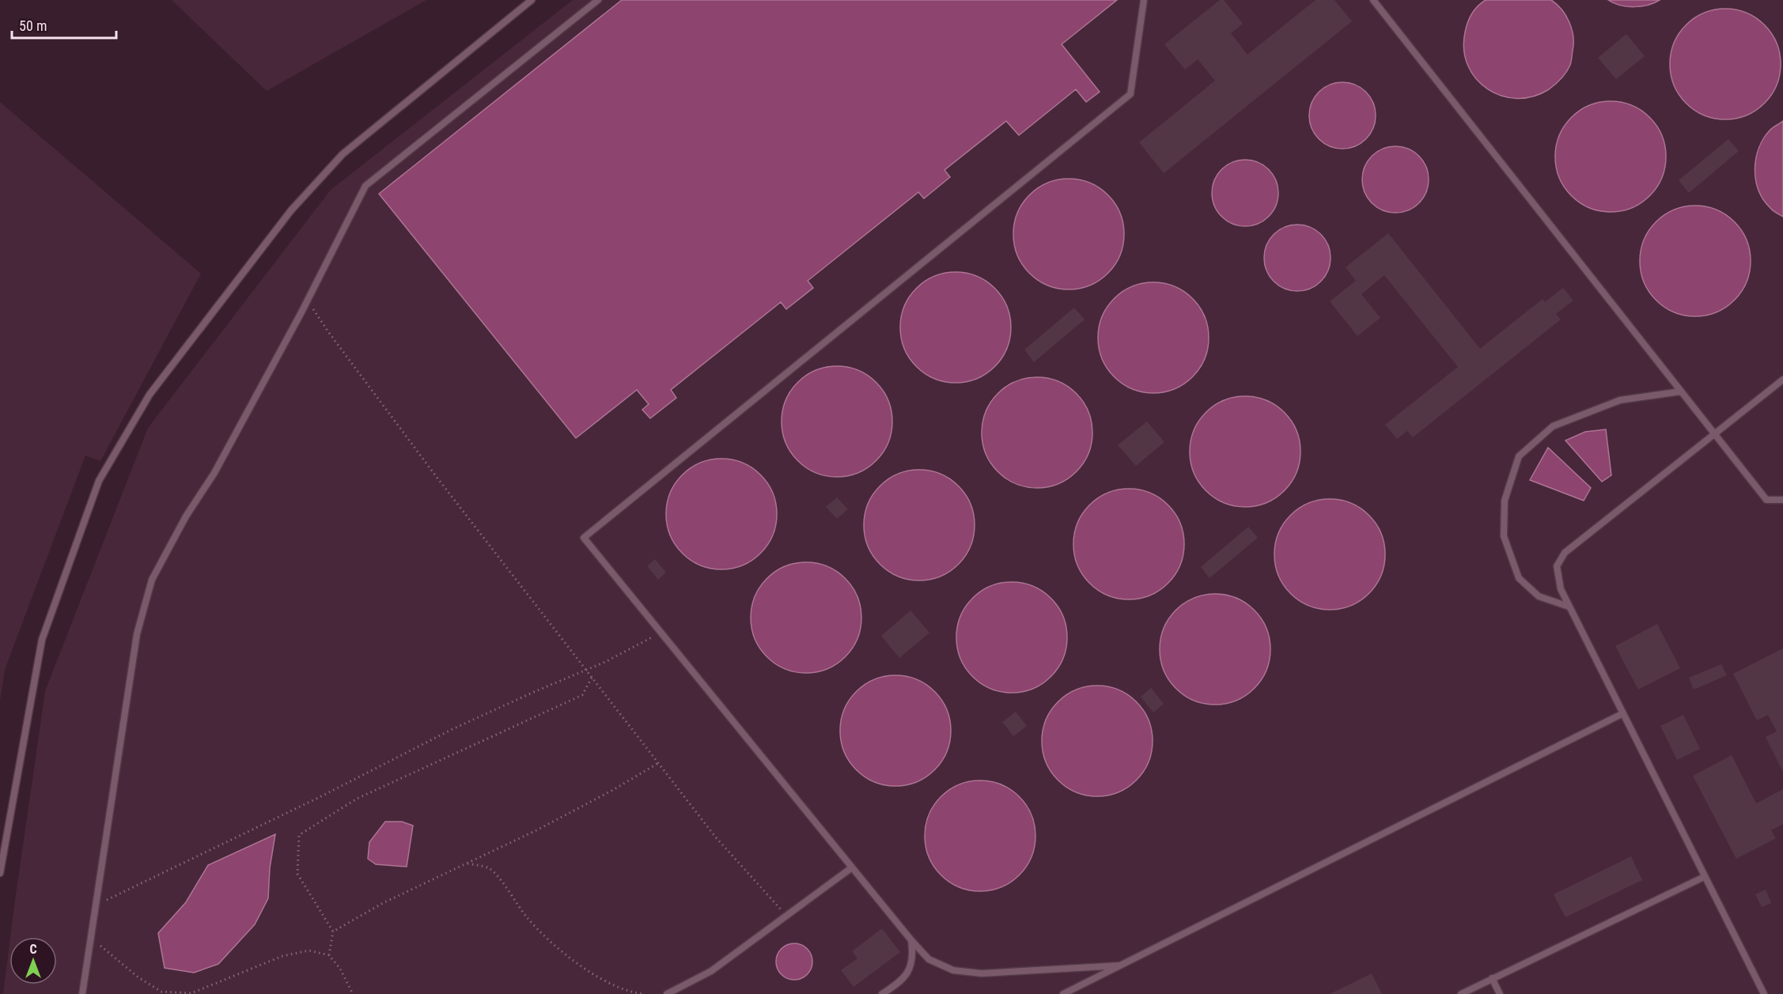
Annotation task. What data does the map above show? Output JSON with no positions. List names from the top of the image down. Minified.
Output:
{"scale_bar":"50 m","north":"top"}
